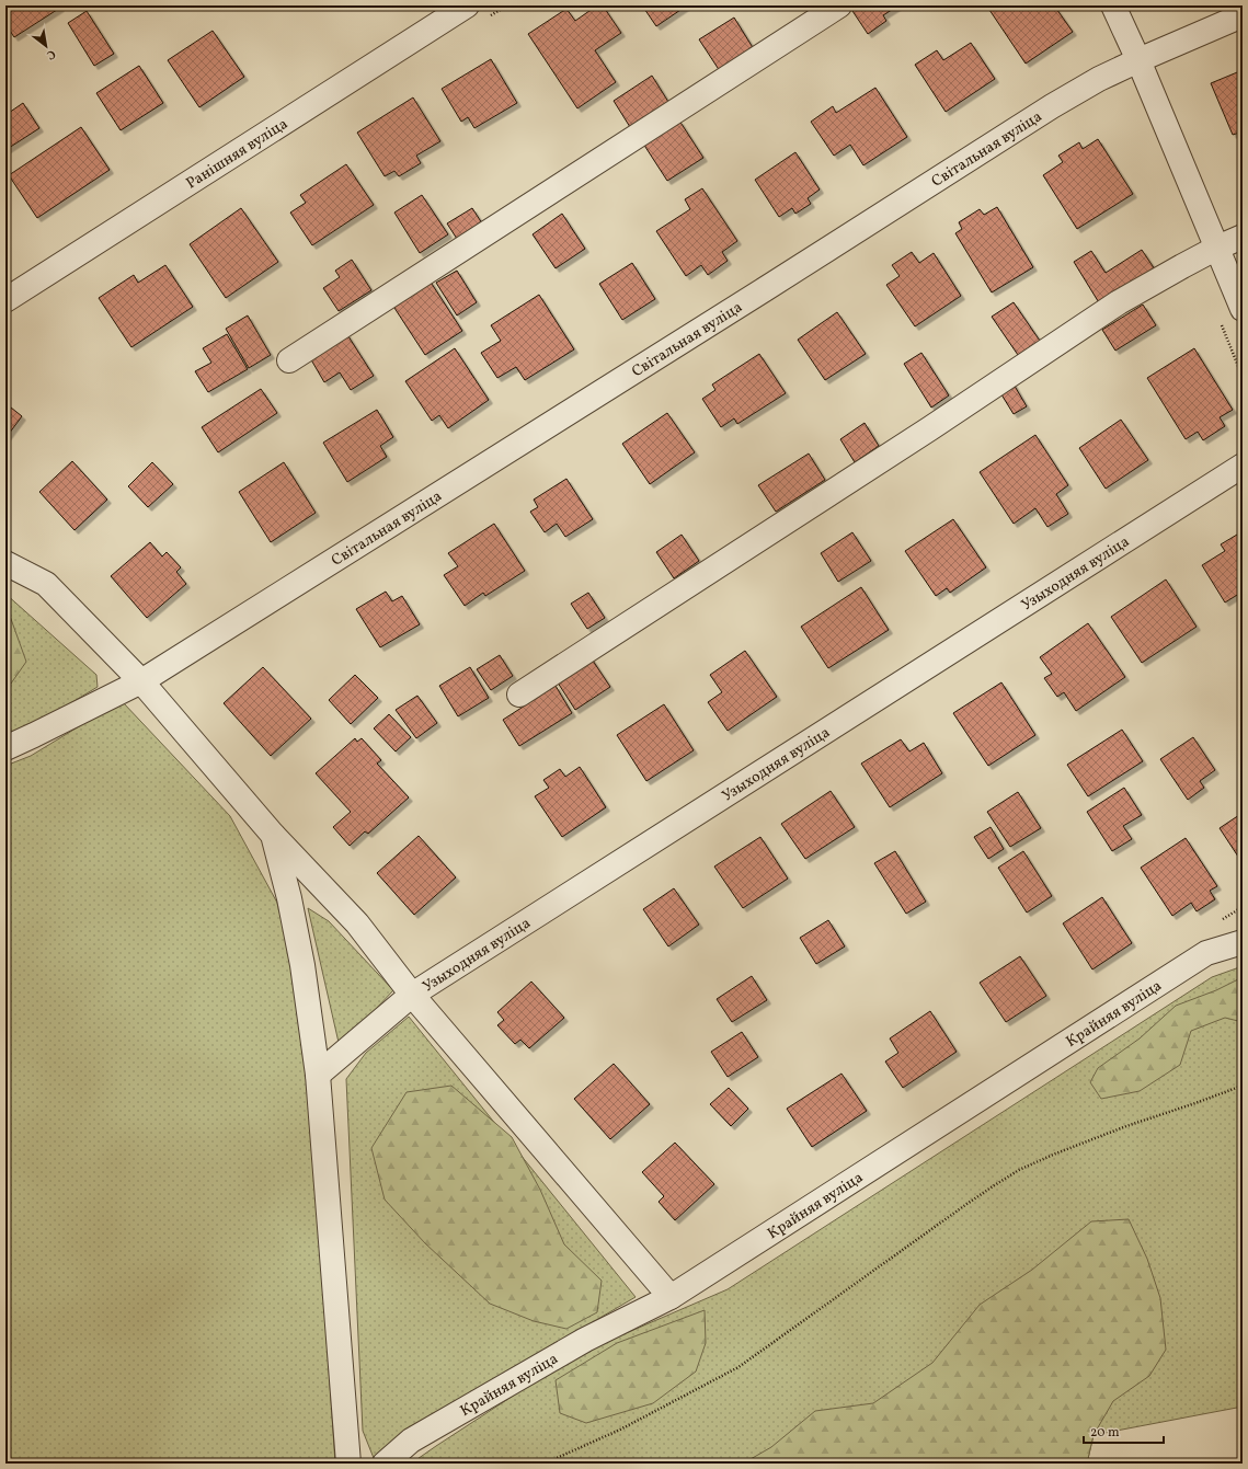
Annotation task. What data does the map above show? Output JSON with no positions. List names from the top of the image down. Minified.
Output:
{"streets":{"street":["Світальная вуліца","Ранішняя вуліца","Узыходняя вуліца","Крайняя вуліца"]},"scale_bar":"20 m","north":"bottom right"}
